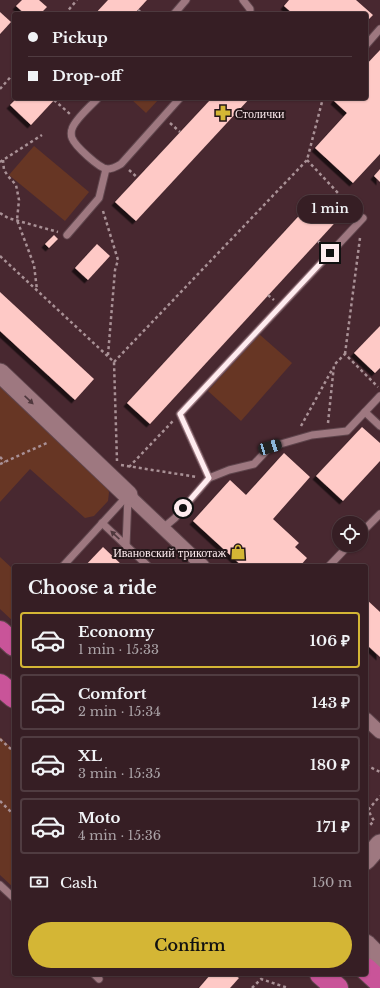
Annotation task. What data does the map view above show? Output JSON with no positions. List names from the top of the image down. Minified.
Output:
{"places":{"pharmacy":["Столички"],"shop":["Ивановский трикотаж"]},"page":{"banner":["Pickup","Drop-off"],"bubble":"1 min","heading":"Choose a ride","list":[{"name":"Economy","note":"1 min · 15:33","value":"106 ₽"},{"name":"Comfort","note":"2 min · 15:34","value":"143 ₽"},{"name":"XL","note":"3 min · 15:35","value":"180 ₽"},{"name":"Moto","note":"4 min · 15:36","value":"171 ₽"}],"pay":["Cash","150 m"],"buttons":"Confirm"}}
